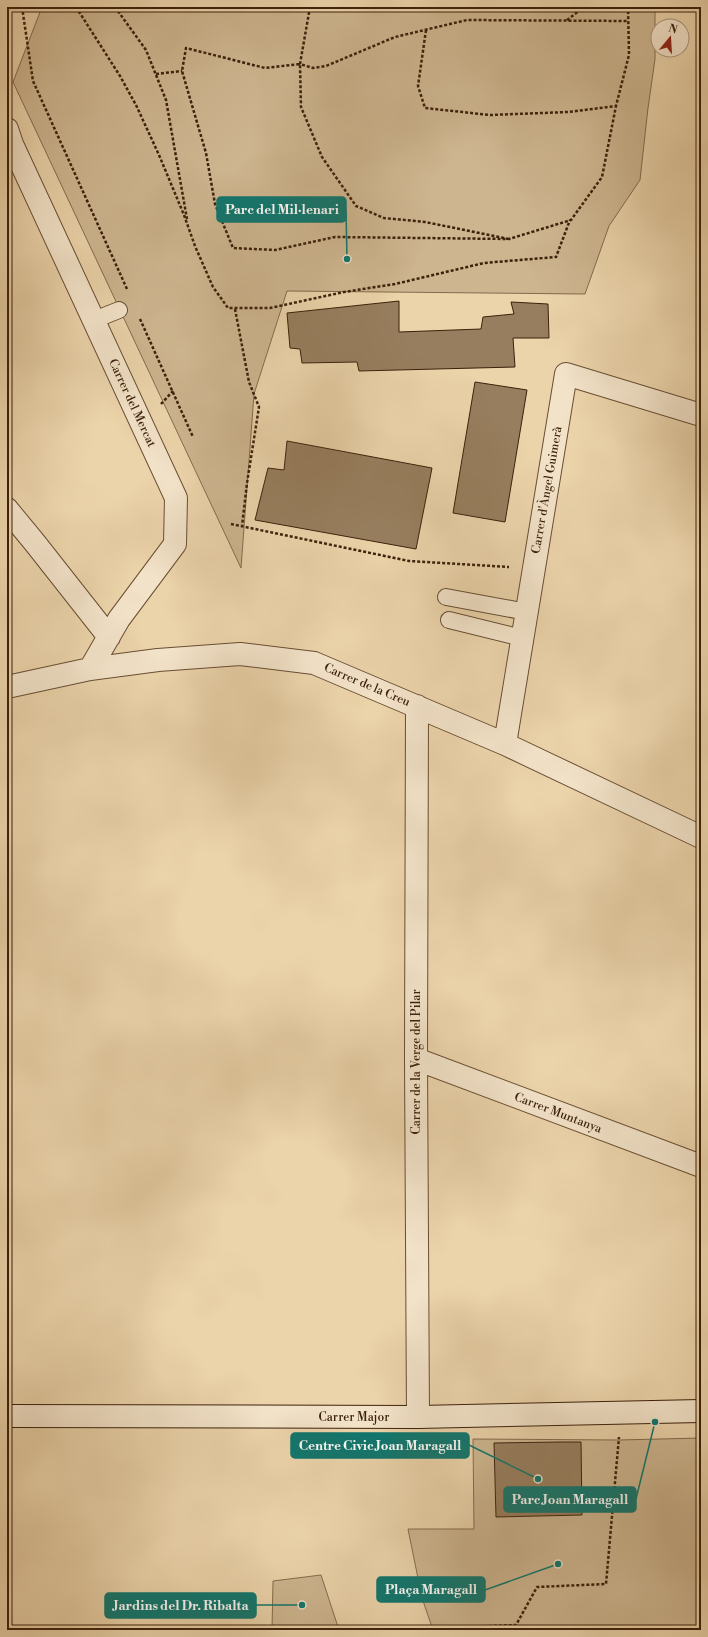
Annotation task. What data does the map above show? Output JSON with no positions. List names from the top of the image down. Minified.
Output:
{"streets":{"street":["Carrer del Mercat","Carrer d'Àngel Guimerà","Carrer de la Creu","Carrer de la Verge del Pilar","Carrer Muntanya","Carrer Major"]},"crossings":[["Carrer del Mercat","Carrer de la Creu"],["Carrer d'Àngel Guimerà","Carrer de la Creu"],["Carrer de la Creu","Carrer de la Verge del Pilar"],["Carrer de la Verge del Pilar","Carrer Muntanya"],["Carrer de la Verge del Pilar","Carrer Major"]],"places":["Parc del Mil·lenari","Parc Joan Maragall","Centre Civic Joan Maragall","Plaça Maragall","Jardins del Dr. Ribalta"],"north":"top"}
